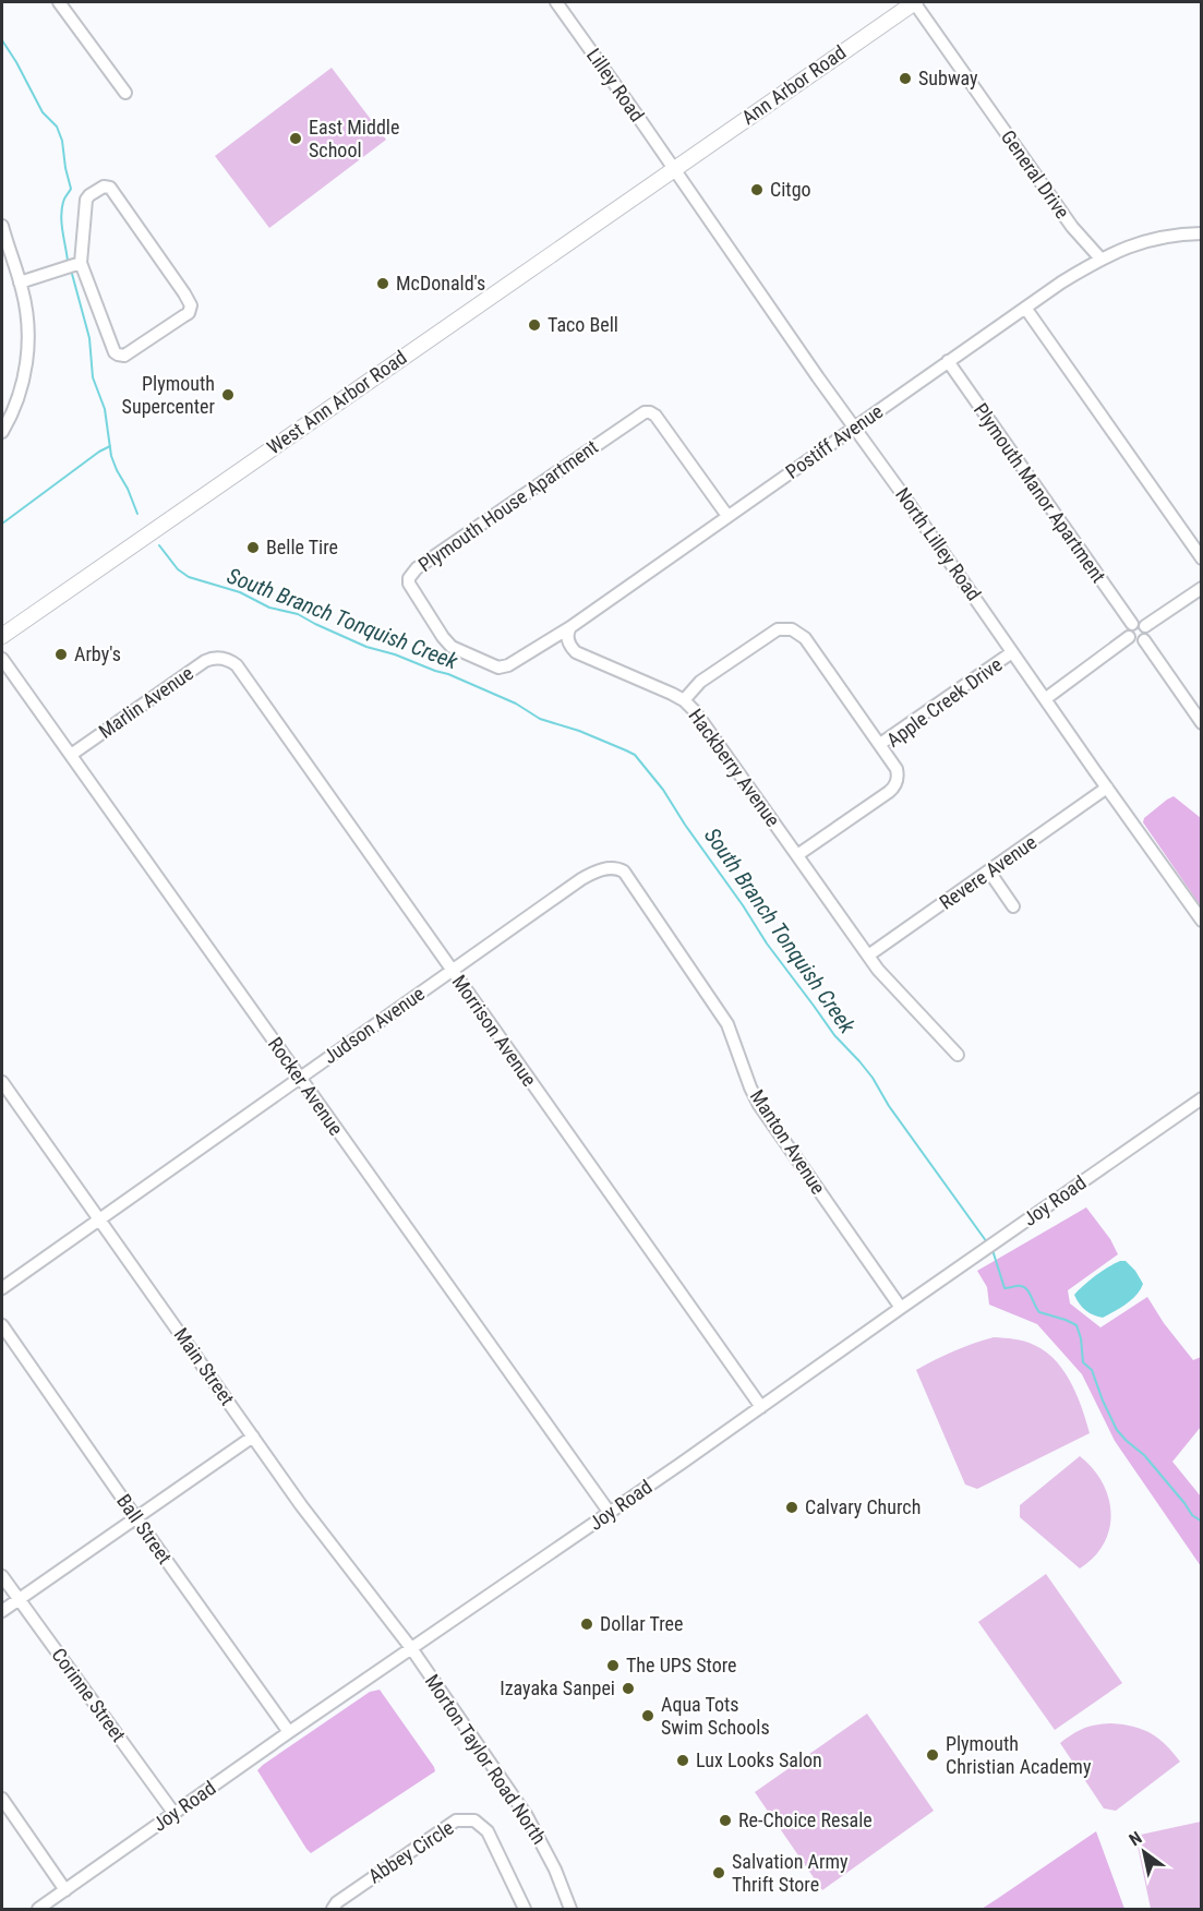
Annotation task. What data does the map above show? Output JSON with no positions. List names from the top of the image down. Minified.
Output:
{"streets":{"main road":["Ann Arbor Road","West Ann Arbor Road"],"street":["Lilley Road","General Drive","Postiff Avenue","Plymouth Manor Apartment","Plymouth House Apartment","North Lilley Road","Marlin Avenue","Apple Creek Drive","Hackberry Avenue","Revere Avenue","Judson Avenue","Morrison Avenue","Rocker Avenue","Manton Avenue","Joy Road","Main Street","Ball Street","Corinne Street","Morton Taylor Road North","Abbey Circle"]},"crossings":[["Lilley Road","Ann Arbor Road"],["Lilley Road","West Ann Arbor Road"],["Lilley Road","North Lilley Road"],["Ann Arbor Road","General Drive"],["Ann Arbor Road","West Ann Arbor Road"],["Ann Arbor Road","North Lilley Road"],["General Drive","Postiff Avenue"],["West Ann Arbor Road","North Lilley Road"],["Postiff Avenue","Plymouth Manor Apartment"],["Postiff Avenue","Plymouth House Apartment"],["Postiff Avenue","North Lilley Road"],["Postiff Avenue","Hackberry Avenue"],["Plymouth House Apartment","Hackberry Avenue"],["North Lilley Road","Apple Creek Drive"],["North Lilley Road","Revere Avenue"],["Marlin Avenue","Morrison Avenue"],["Marlin Avenue","Rocker Avenue"],["Apple Creek Drive","Hackberry Avenue"],["Hackberry Avenue","Revere Avenue"],["Judson Avenue","Morrison Avenue"],["Judson Avenue","Rocker Avenue"],["Judson Avenue","Manton Avenue"],["Judson Avenue","Main Street"],["Morrison Avenue","Joy Road"],["Rocker Avenue","Joy Road"],["Manton Avenue","Joy Road"],["Joy Road","Main Street"],["Joy Road","Ball Street"],["Joy Road","Corinne Street"],["Joy Road","Morton Taylor Road North"],["Main Street","Morton Taylor Road North"]],"water":["South Branch Tonquish Creek"],"places":["Subway","East Middle School","Citgo","McDonald's","Taco Bell","Plymouth Supercenter","Belle Tire","Arby's","Calvary Church","Dollar Tree","The UPS Store","Izayaka Sanpei","Aqua Tots Swim Schools","Plymouth Christian Academy","Lux Looks Salon","Re-Choice Resale","Salvation Army Thrift Store"],"north":"top left"}
